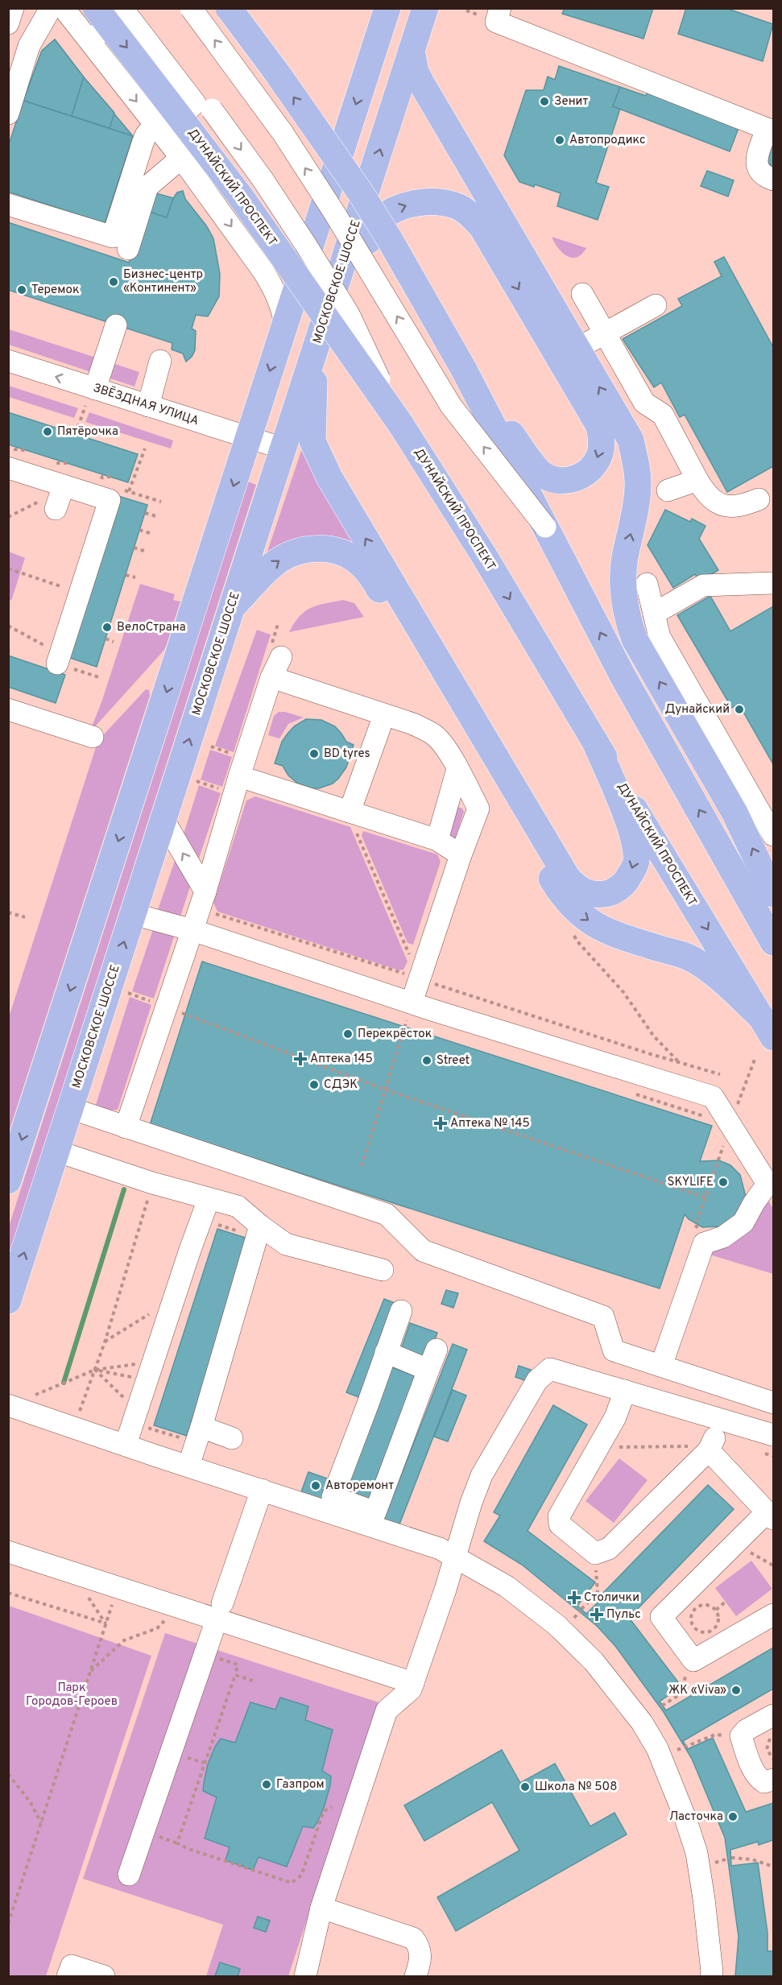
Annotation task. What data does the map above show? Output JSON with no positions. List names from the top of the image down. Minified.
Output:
{"streets":{"main road":["ДУНАЙСКИЙ ПРОСПЕКТ","МОСКОВСКОЕ ШОССЕ"],"street":["ЗВЁЗДНАЯ УЛИЦА"]},"crossings":[["МОСКОВСКОЕ ШОССЕ","ЗВЁЗДНАЯ УЛИЦА"]],"parks":["Парк Городов-Героев"],"places":{"other":["Зенит","Автопродикс","Бизнес-центр «Континент»","Теремок","Пятёрочка","ВелоСтрана","Дунайский","BD tyres","Перекрёсток","Street","СДЭК","SKYLIFE","Авторемонт","ЖК «Viva»","Газпром","Школа № 508","Ласточка"],"health":["Аптека 145","Аптека № 145","Столички","Пульс"]}}
